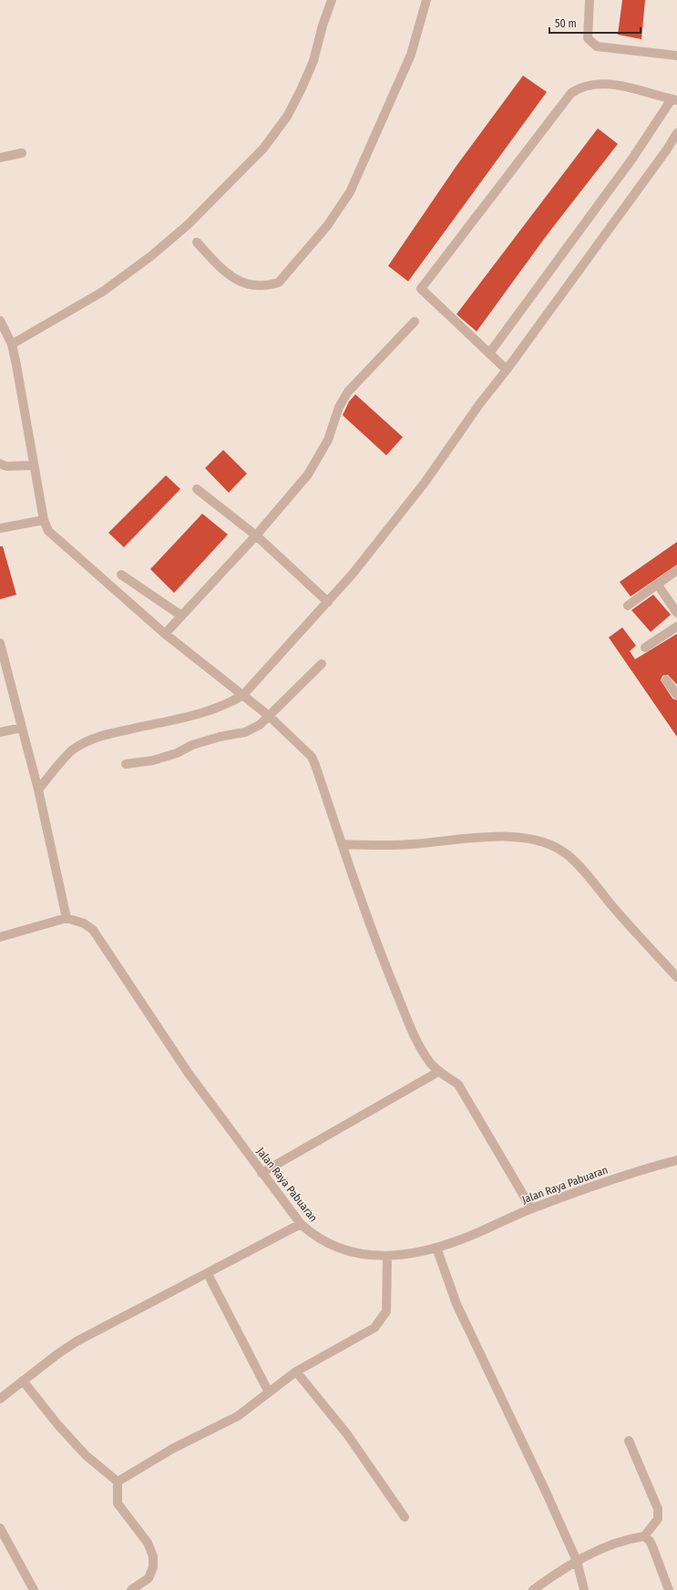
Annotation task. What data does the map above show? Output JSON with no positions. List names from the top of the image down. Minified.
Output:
{"streets":{"street":["Jalan Raya Pabuaran"]},"scale_bar":"50 m"}
